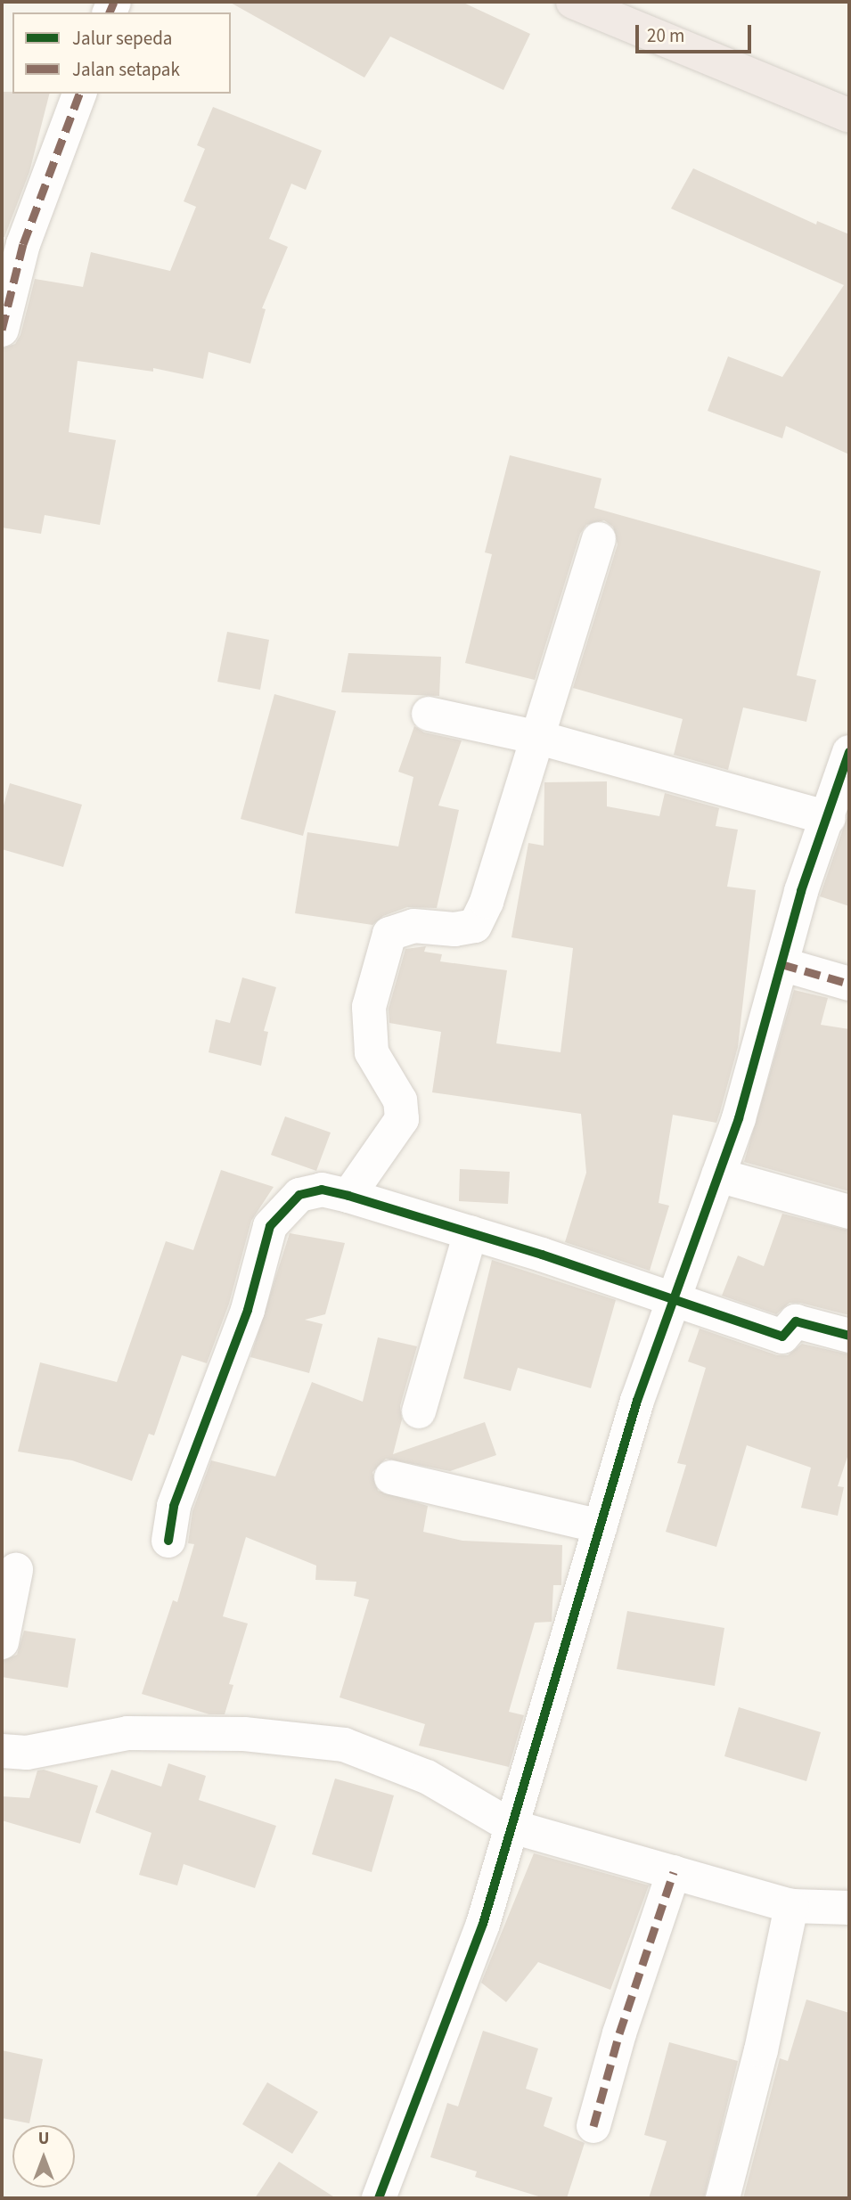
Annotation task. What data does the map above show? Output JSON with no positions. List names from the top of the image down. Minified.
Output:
{"legend":["Jalur sepeda","Jalan setapak"],"scale_bar":"20 m","north":"top"}
